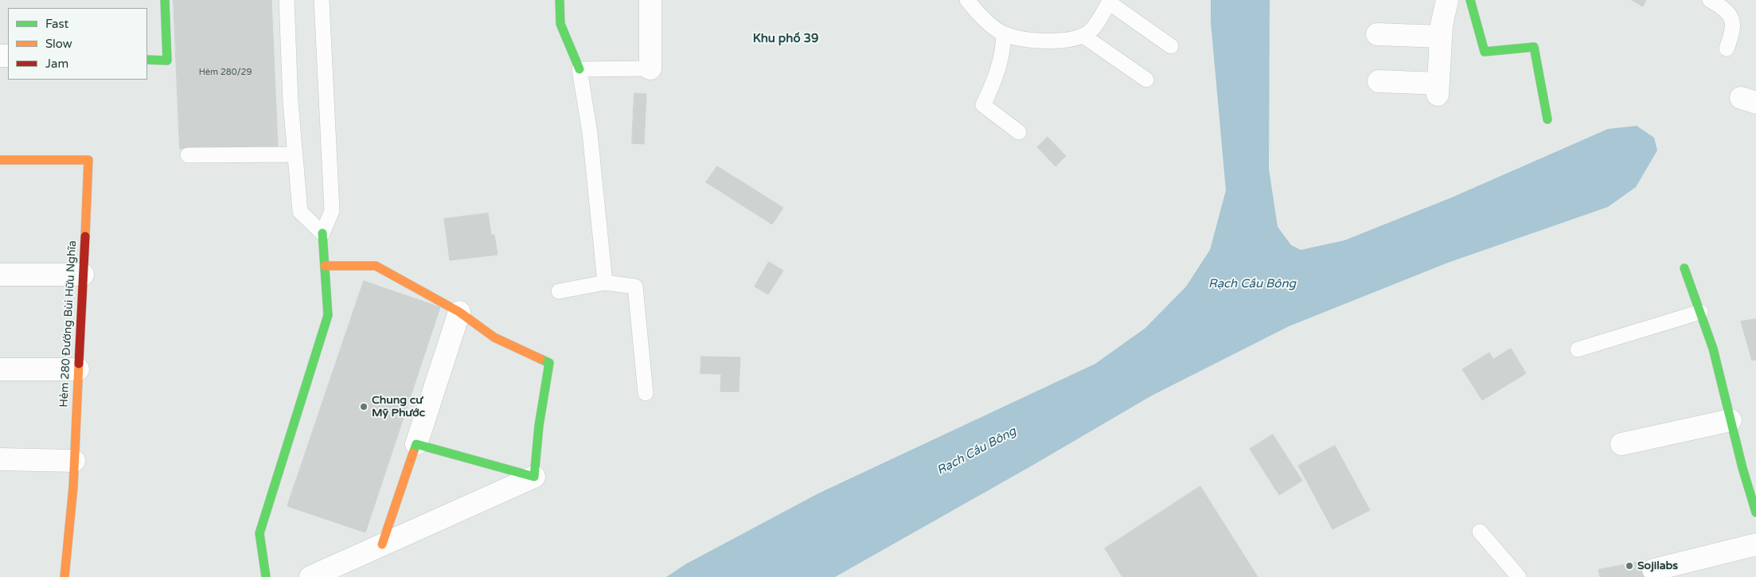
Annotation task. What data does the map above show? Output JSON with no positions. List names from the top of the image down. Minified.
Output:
{"streets":{"street":["Hẻm 280 Đường Bùi Hữu Nghĩa"]},"districts":["Khu phố 39"],"water":["Rạch Cầu Bông"],"places":["Chung cư Mỹ Phước","Sojilabs"],"house_numbers":["Hẻm 280/29"],"legend":["Fast","Slow","Jam"]}
